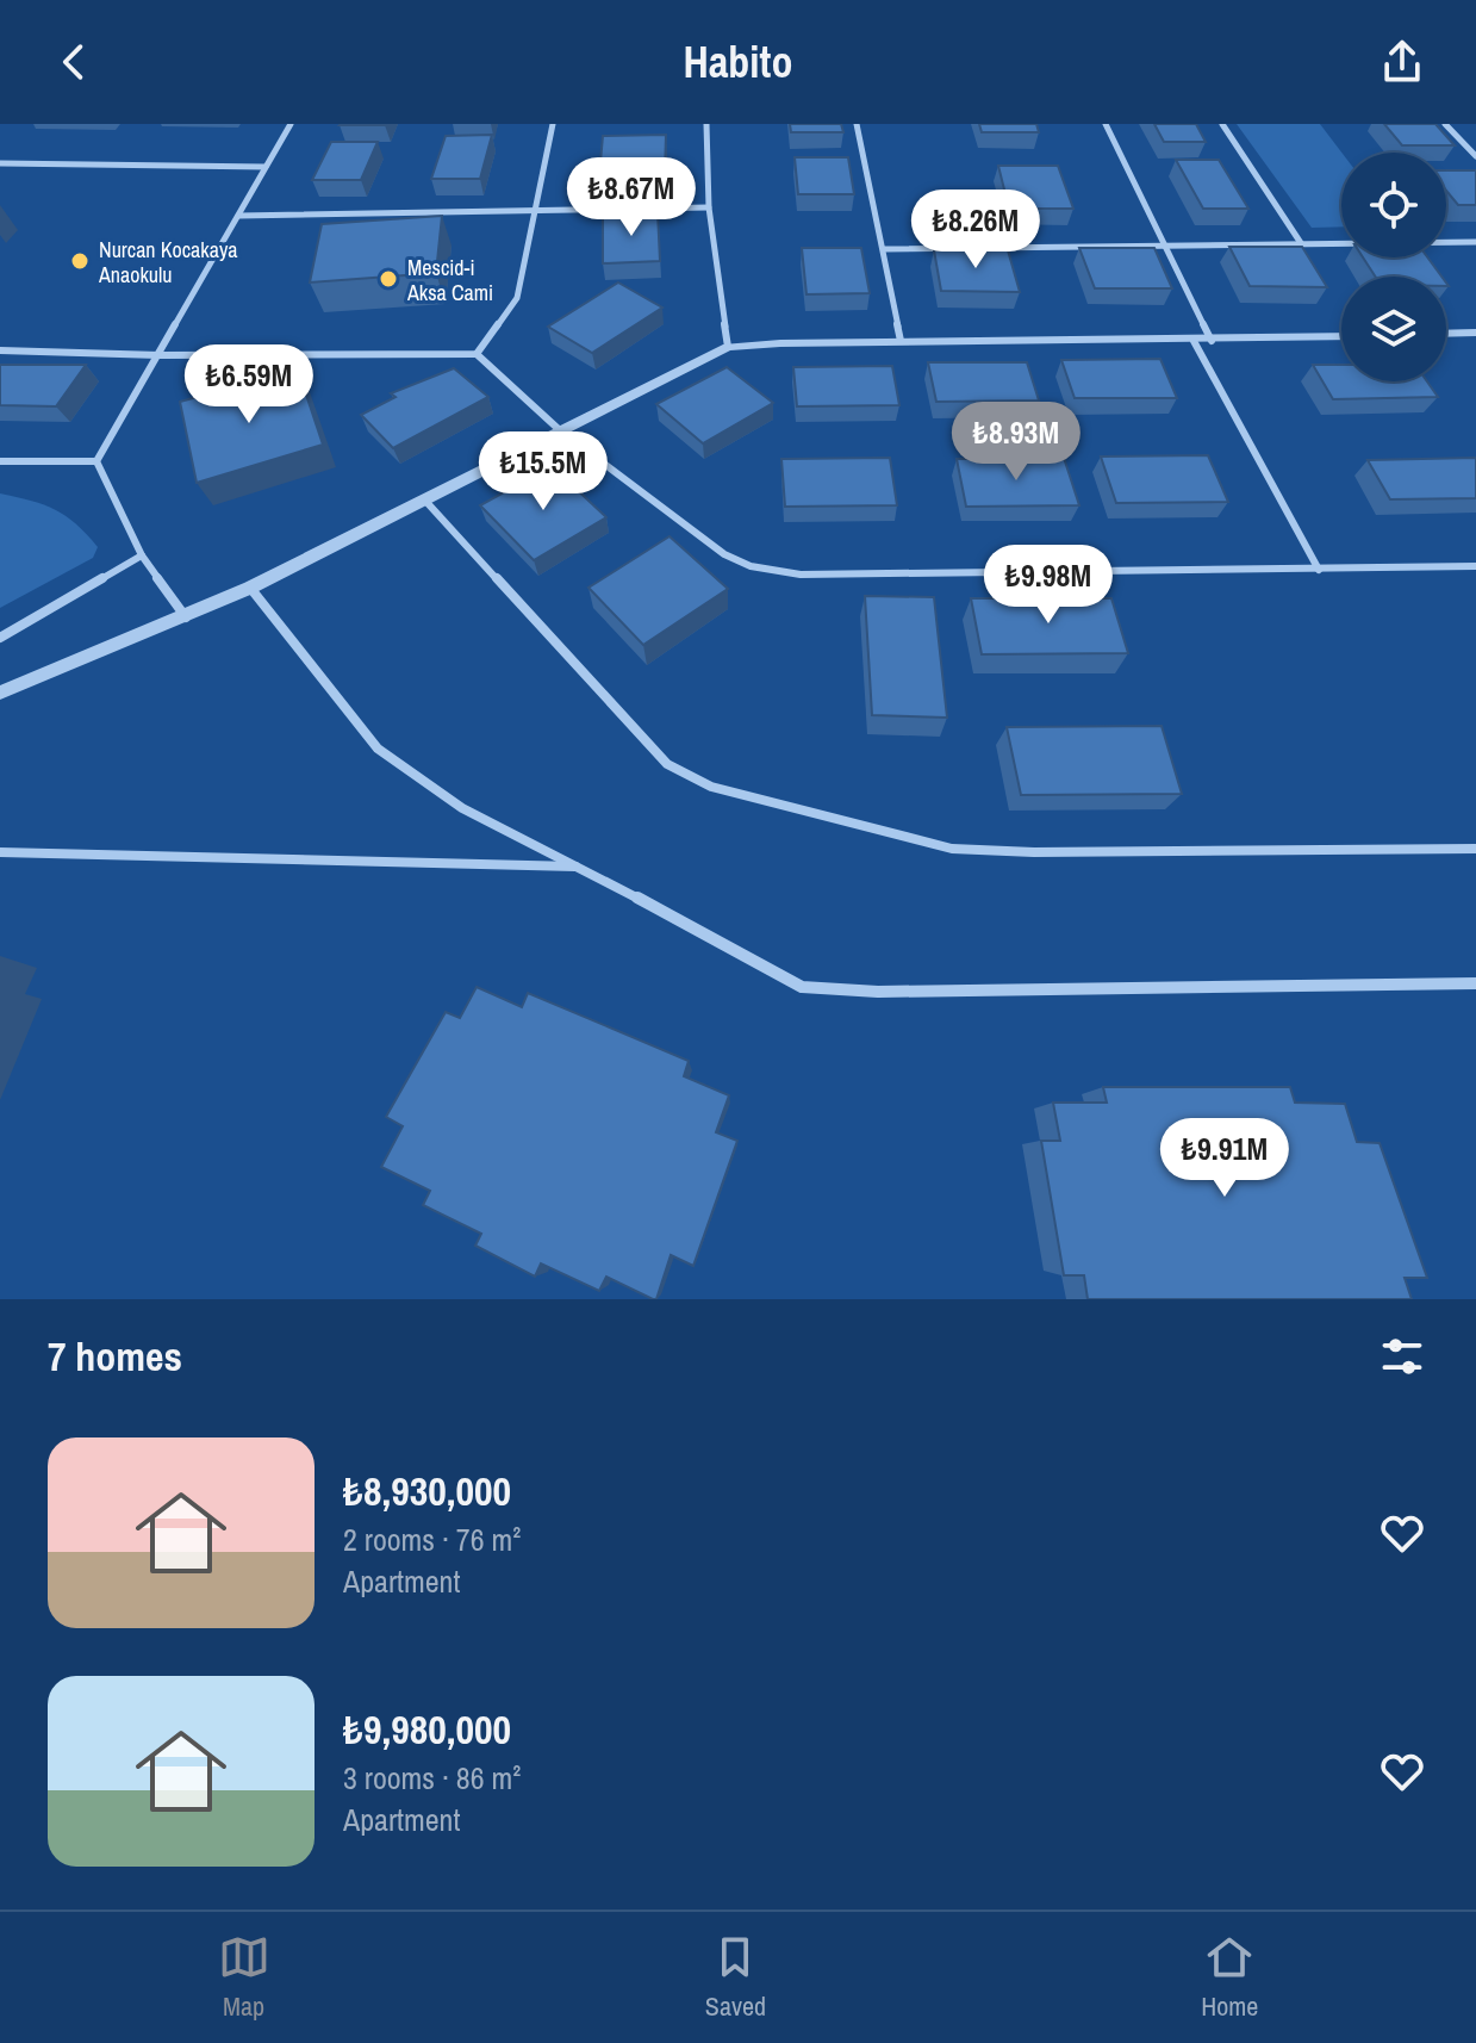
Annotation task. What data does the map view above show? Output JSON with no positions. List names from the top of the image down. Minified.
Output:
{"places":["Nurcan Kocakaya Anaokulu","Mescid-i Aksa Cami"],"page":{"header":"Habito","price":["₺8.67M","₺8.26M","₺6.59M","₺8.93M","₺15.5M","₺9.98M","₺9.91M"],"heading":"7 homes","list":[{"name":"₺8,930,000","note":"2 rooms · 76 m² · Apartment"},{"name":"₺9,980,000","note":"3 rooms · 86 m² · Apartment"}],"tabs":["Map","Saved","Home"]}}
